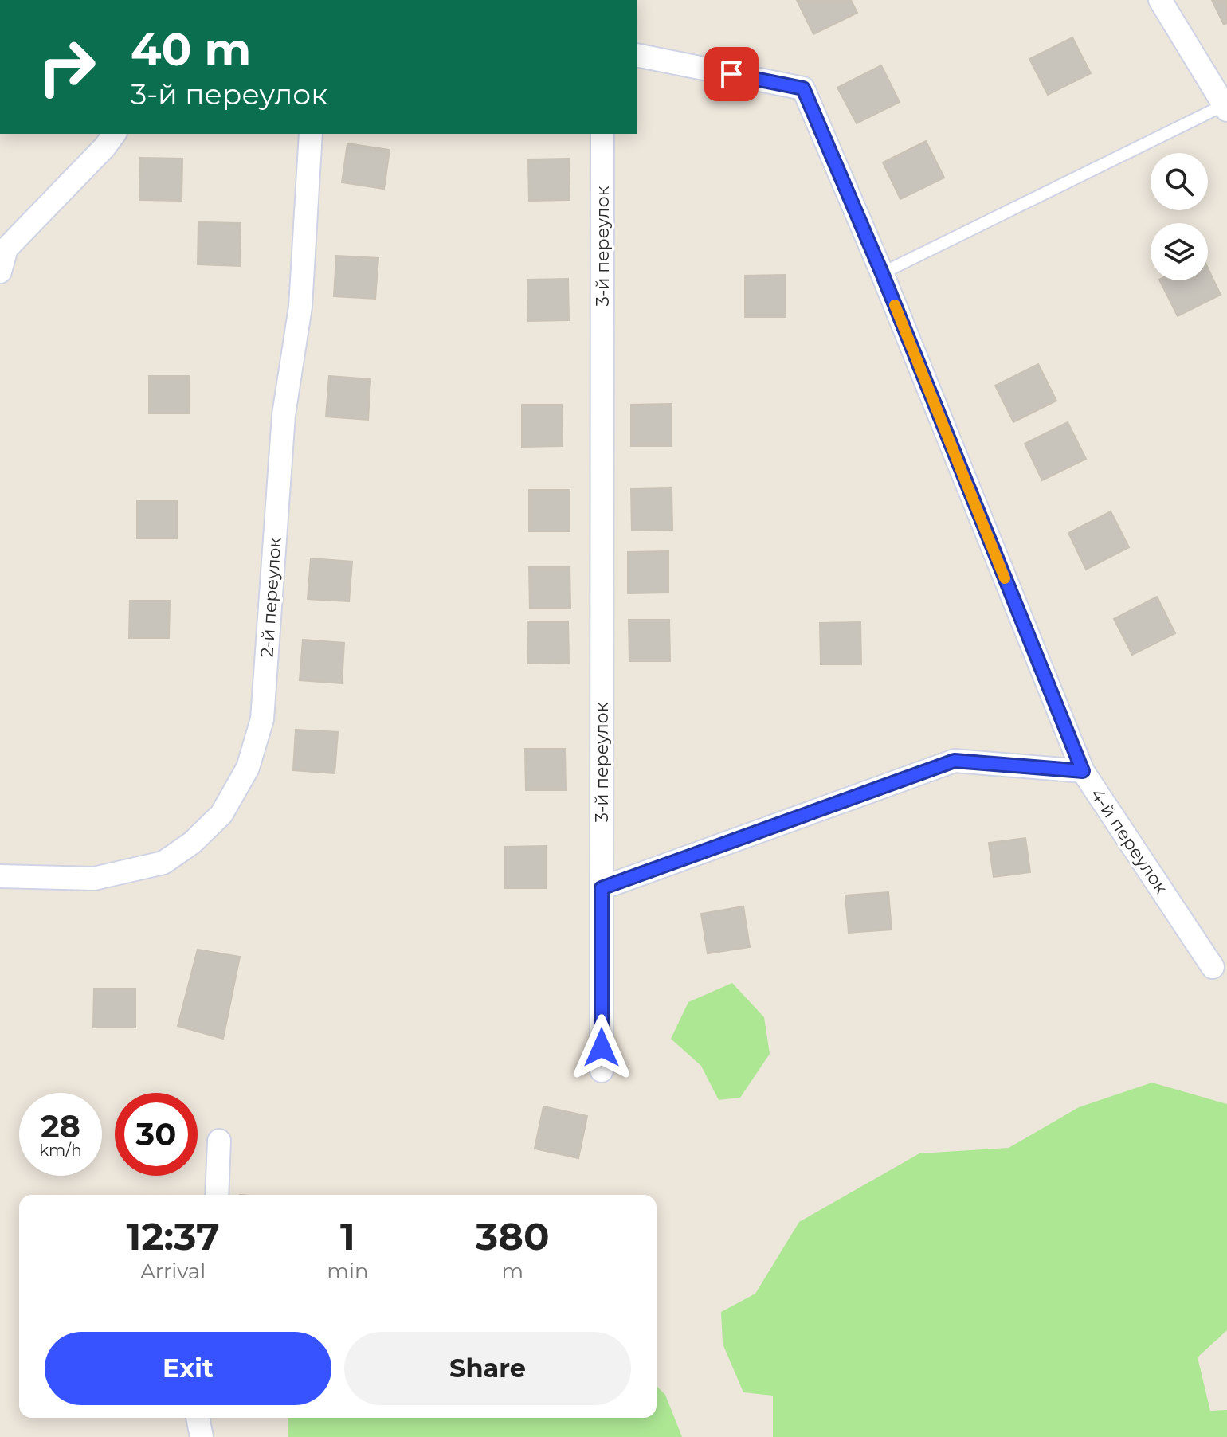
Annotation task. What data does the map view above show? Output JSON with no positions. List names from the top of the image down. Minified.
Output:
{"streets":{"street":["3-й переулок","2-й переулок","4-й переулок"]},"page":{"turn":["40 m","3-й переулок"],"speed":"28 km/h","limit":"30","eta":["12:37","Arrival","1","min","380","m"],"buttons":["Exit","Share"]}}
